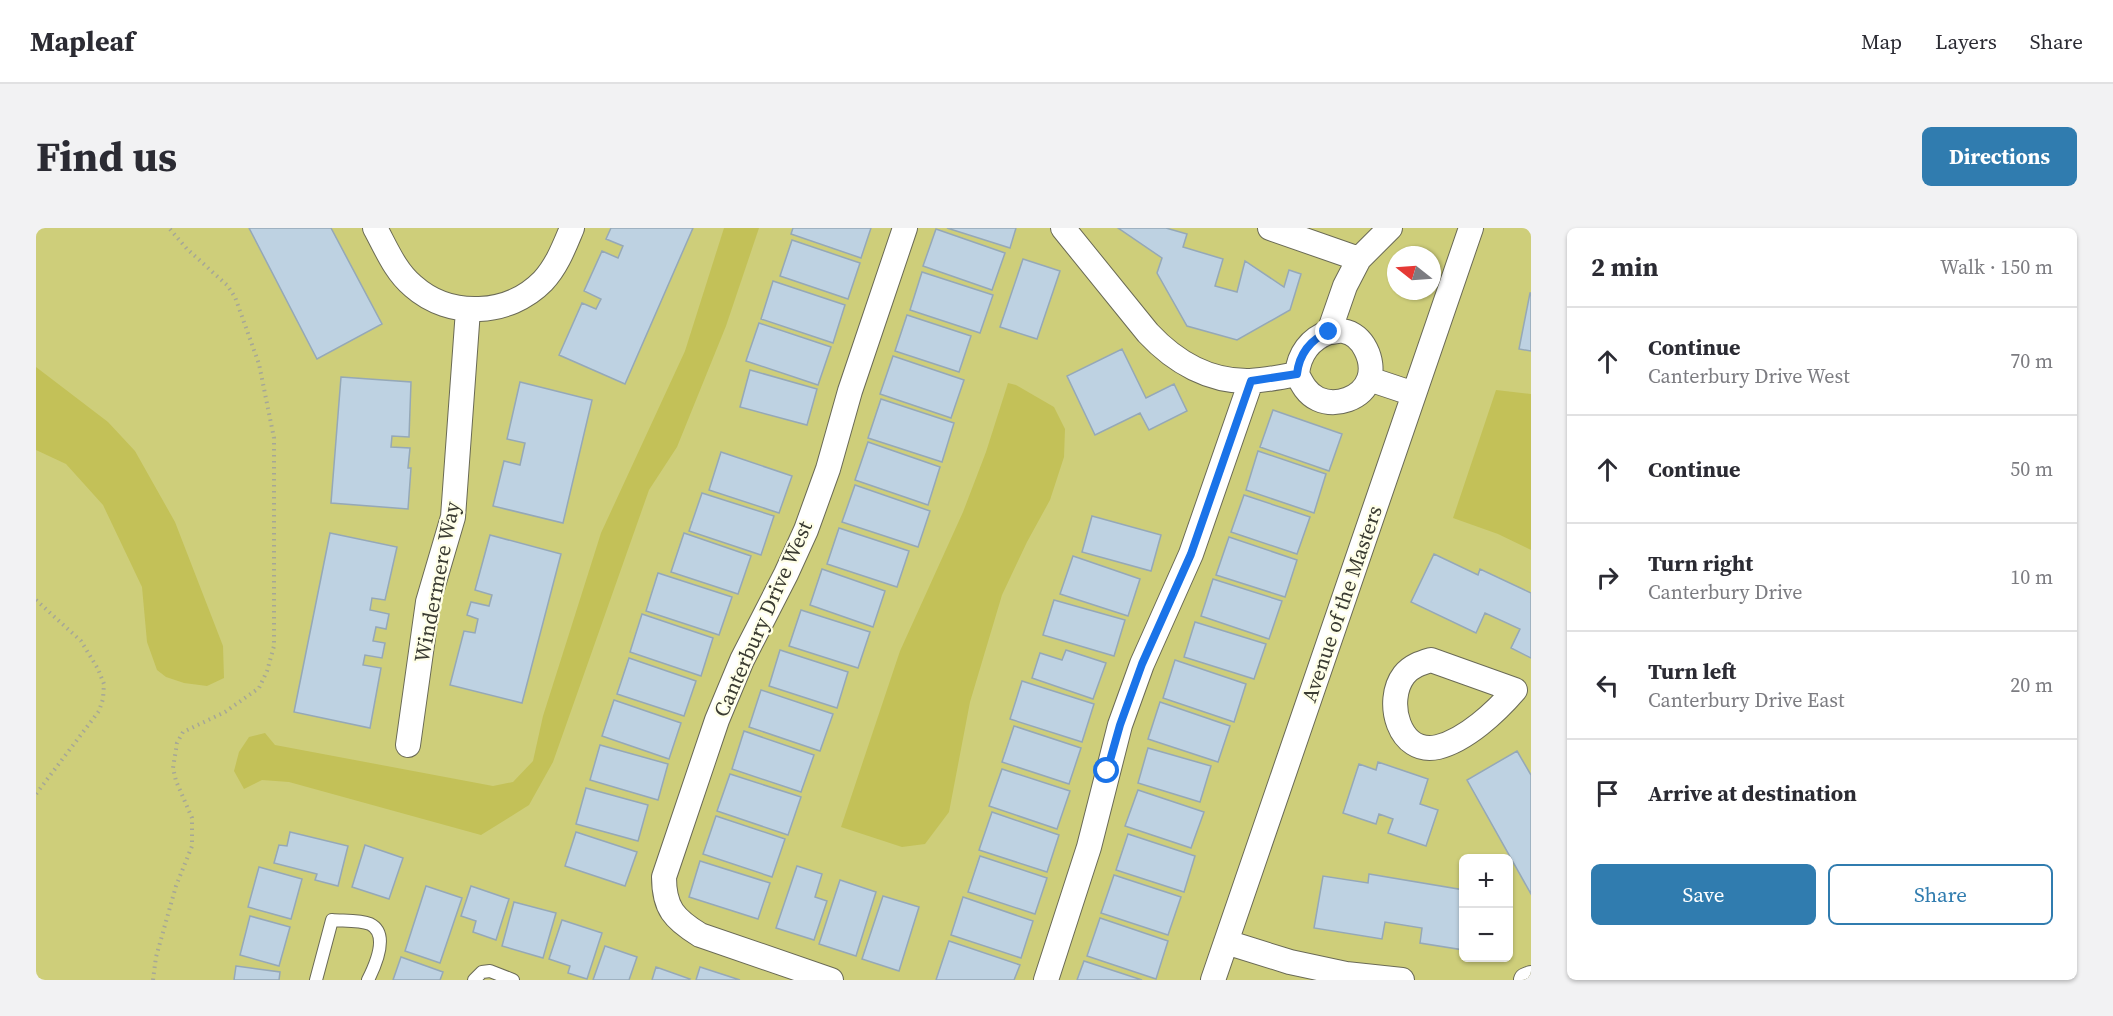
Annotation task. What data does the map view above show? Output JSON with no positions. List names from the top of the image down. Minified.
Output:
{"streets":{"street":["Windermere Way","Avenue of the Masters","Canterbury Drive West"]},"north":"left","page":{"header":"Mapleaf","nav":["Map","Layers","Share"],"title":"Find us","buttons":["Directions",["Save","Share"]],"heading":["2 min","Walk · 150 m"],"list":[["Continue","Canterbury Drive West","70 m"],["Continue","50 m"],["Turn right","Canterbury Drive","10 m"],["Turn left","Canterbury Drive East","20 m"],"Arrive at destination"],"map_buttons":["+","−"]}}
